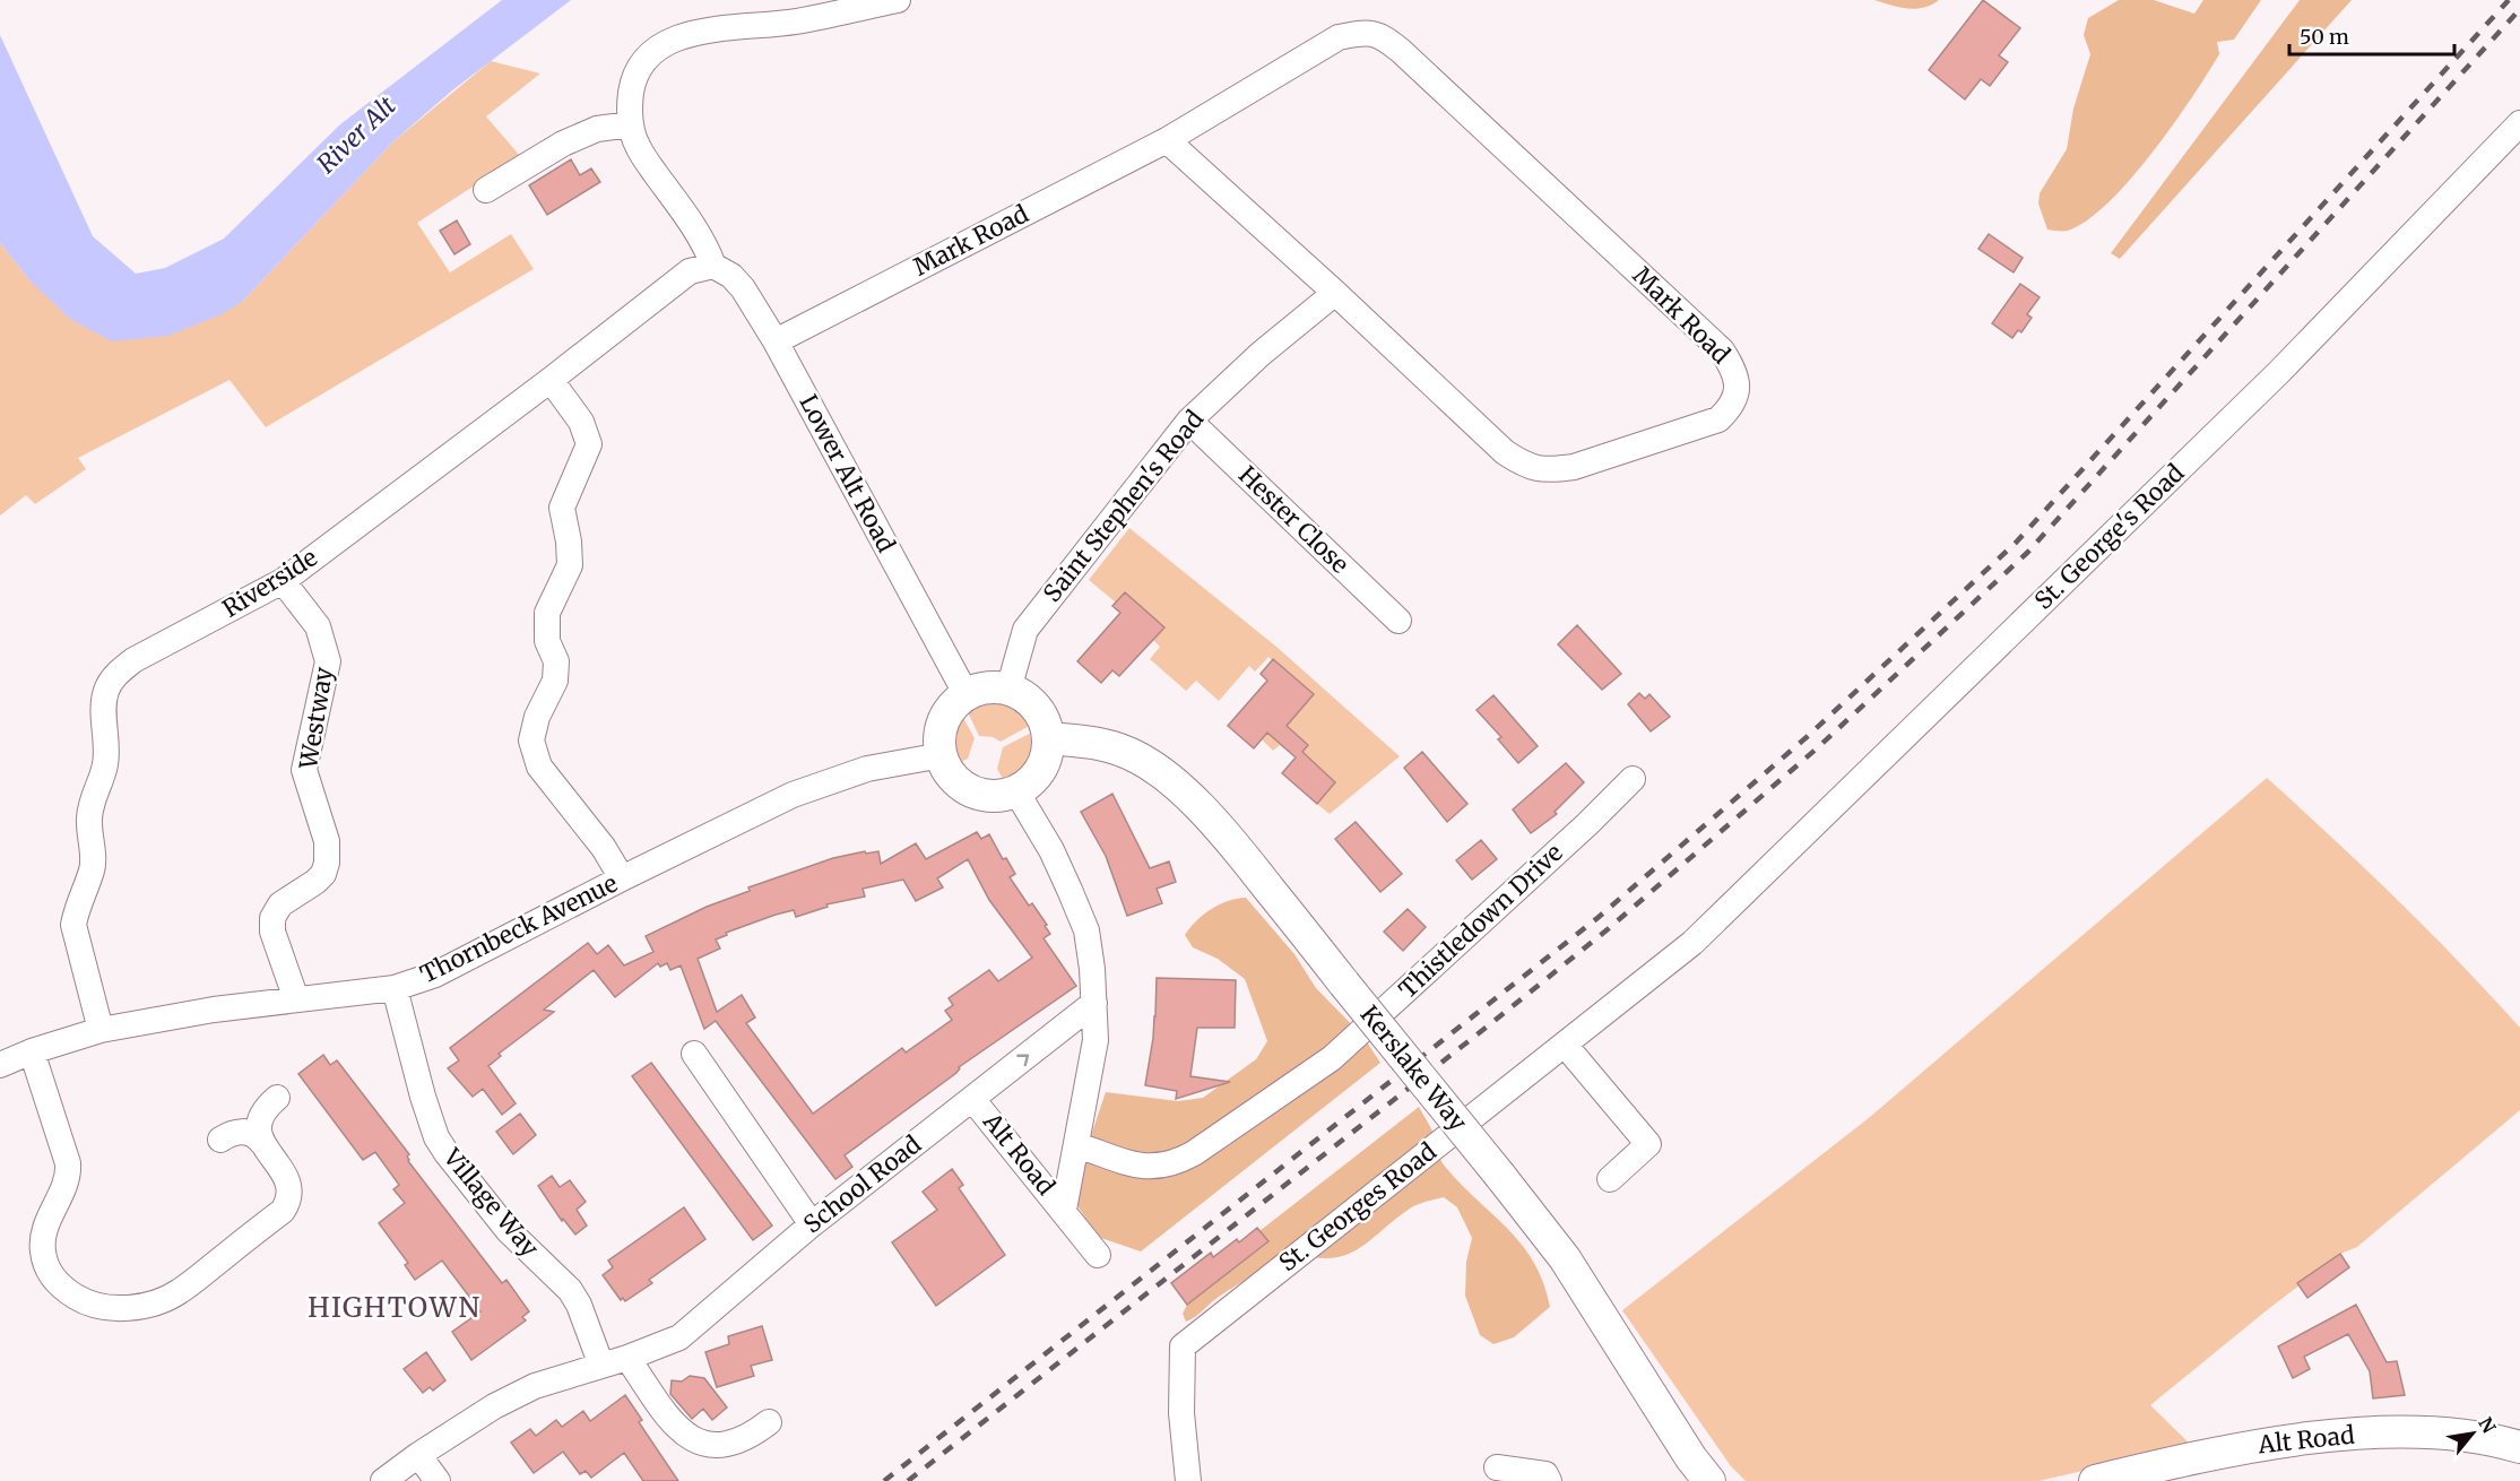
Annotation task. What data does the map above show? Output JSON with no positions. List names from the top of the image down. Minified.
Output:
{"streets":{"street":["Mark Road","Lower Alt Road","Saint Stephen's Road","Hester Close","St. George's Road","Riverside","Westway","Thistledown Drive","Thornbeck Avenue","Kerslake Way","Alt Road","School Road","Village Way","St. Georges Road"]},"crossings":[["Mark Road","Lower Alt Road"],["Mark Road","Saint Stephen's Road"],["Lower Alt Road","Saint Stephen's Road"],["Lower Alt Road","Riverside"],["Lower Alt Road","Thornbeck Avenue"],["Lower Alt Road","Kerslake Way"],["Saint Stephen's Road","Hester Close"],["Saint Stephen's Road","Thornbeck Avenue"],["Saint Stephen's Road","Kerslake Way"],["St. George's Road","St. Georges Road"],["Riverside","Westway"],["Riverside","Thornbeck Avenue"],["Westway","Thornbeck Avenue"],["Thistledown Drive","Alt Road"],["Thornbeck Avenue","Kerslake Way"],["Thornbeck Avenue","Village Way"],["Alt Road","School Road"],["School Road","Village Way"]],"districts":["HIGHTOWN"],"water":["River Alt"],"scale_bar":"50 m","north":"top right"}
